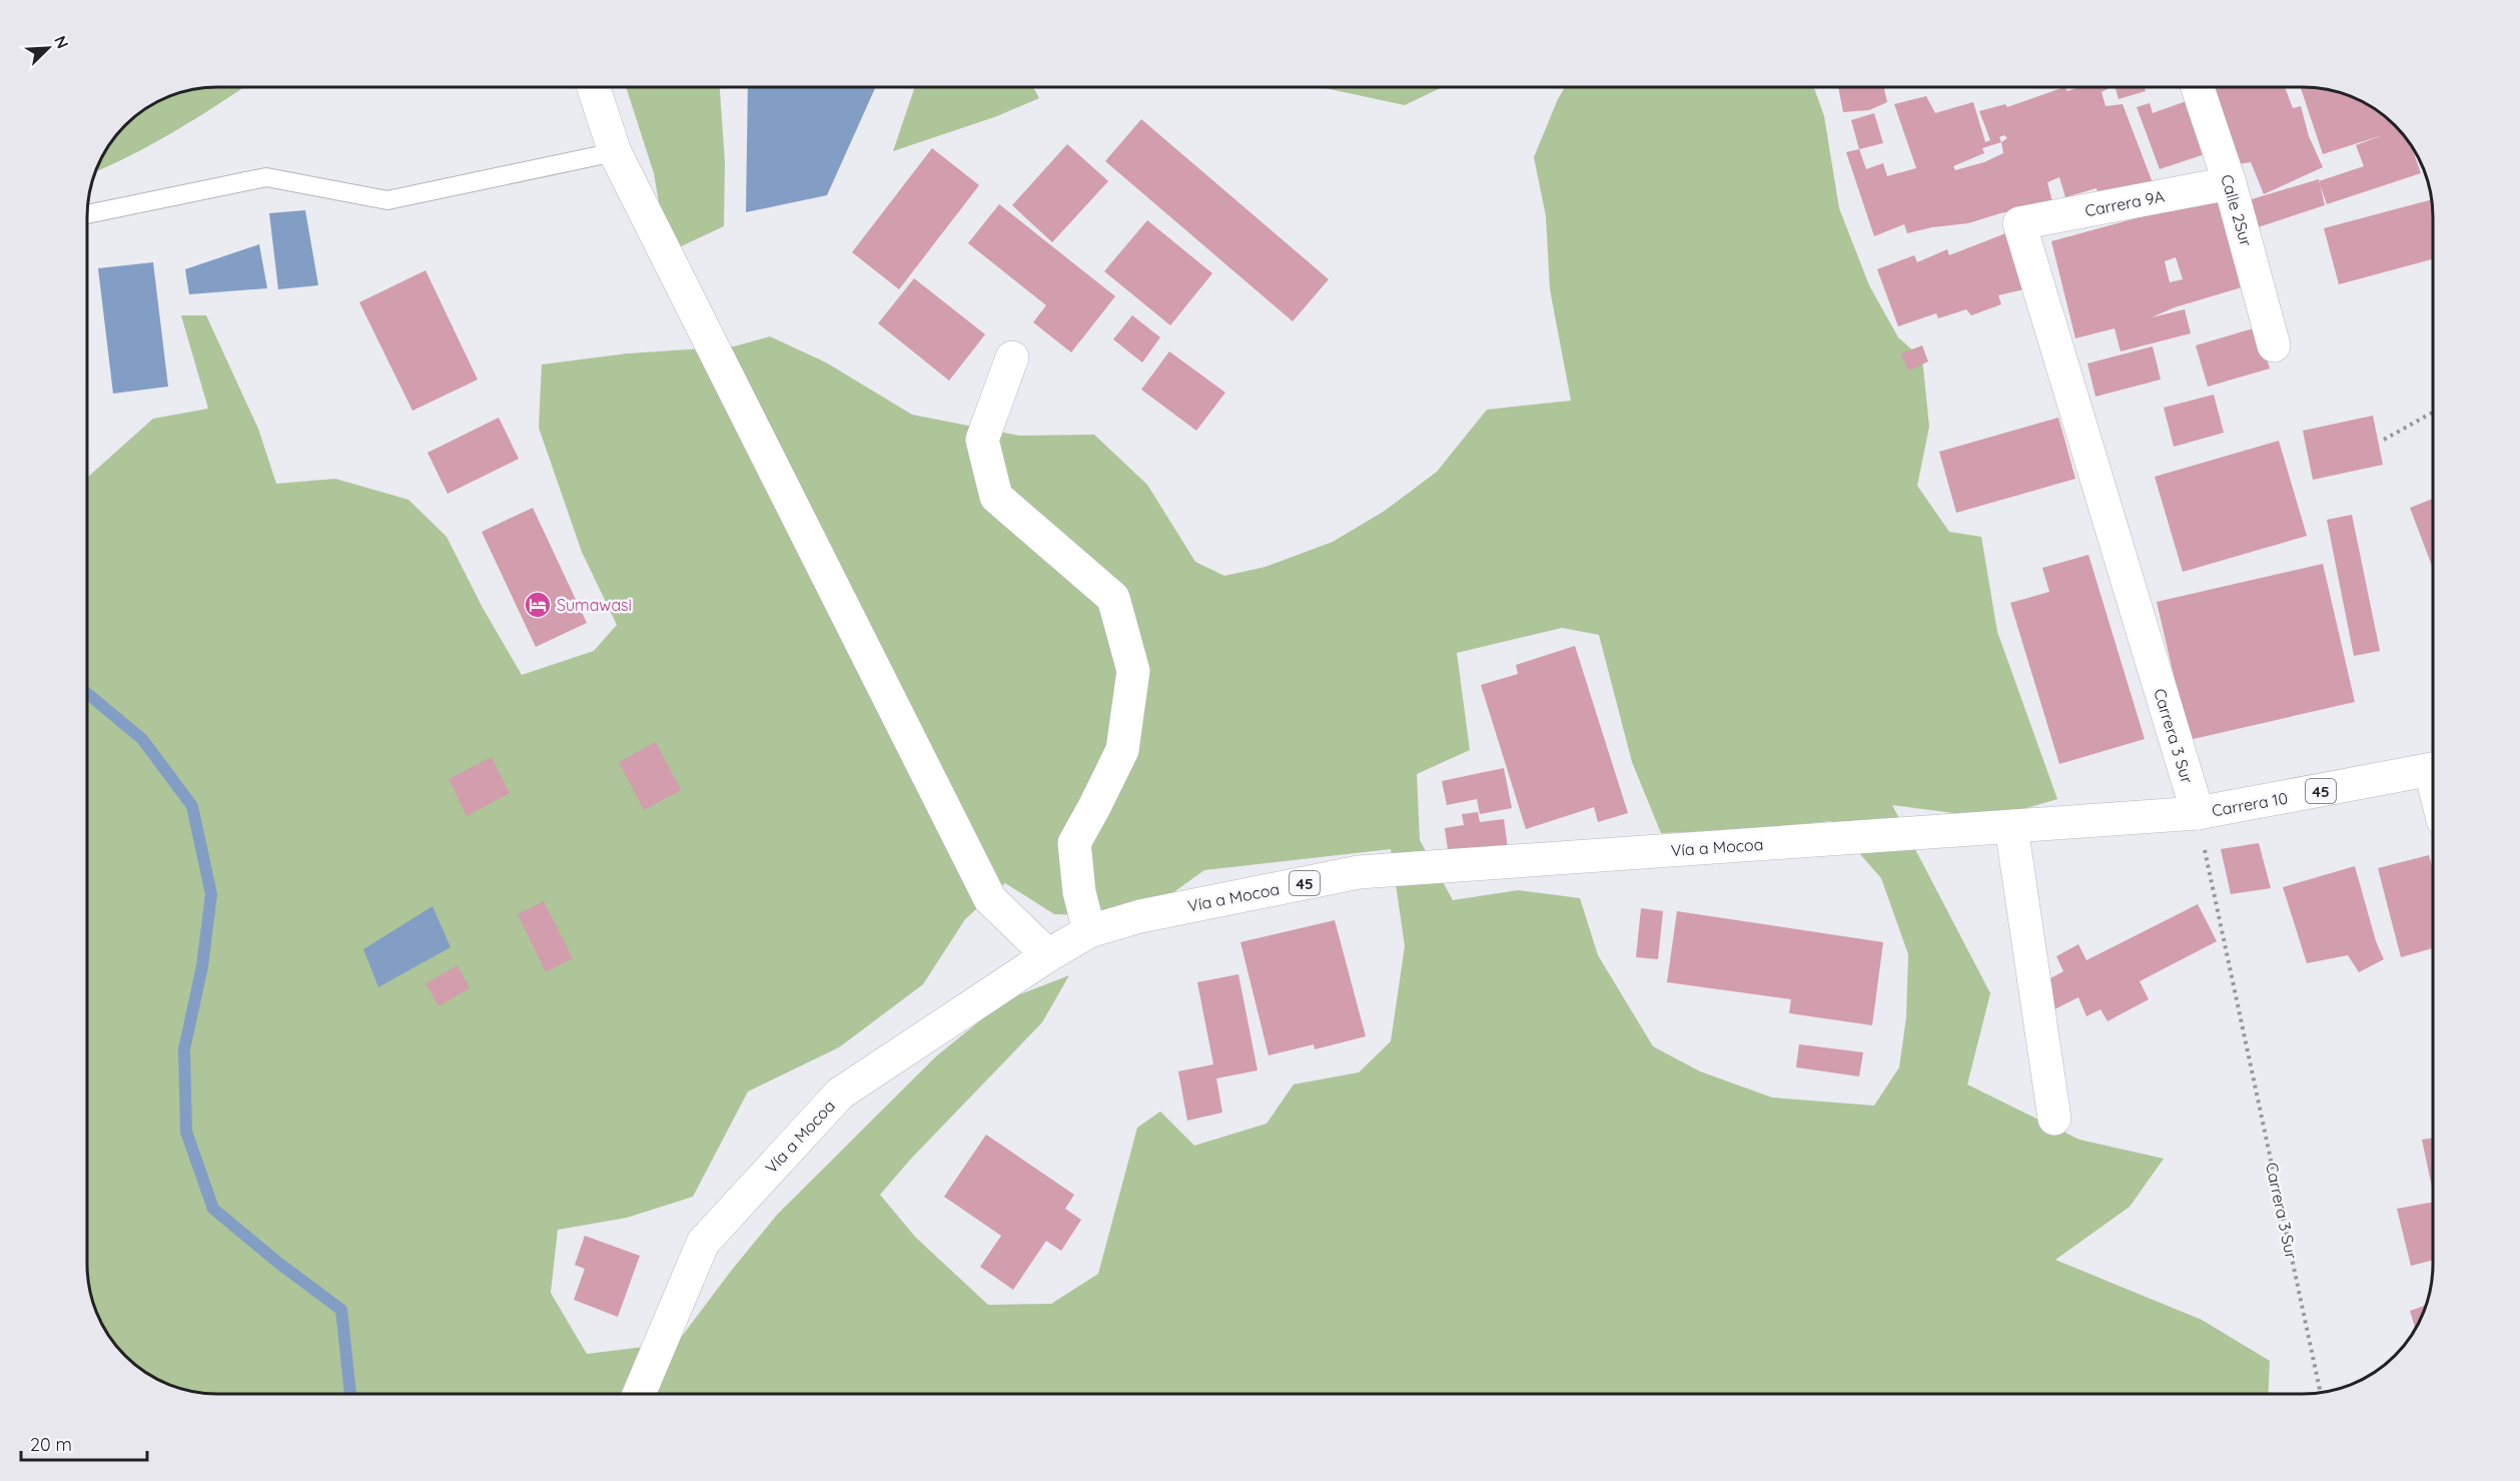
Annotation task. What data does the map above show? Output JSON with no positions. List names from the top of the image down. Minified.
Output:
{"streets":{"street":["Carrera 9A","Calle 2Sur","Carrera 3 Sur","45","Carrera 10","Vía a Mocoa"]},"crossings":[["Carrera 9A","Calle 2Sur"],["Carrera 9A","Carrera 3 Sur"],["Carrera 3 Sur","Carrera 10"],["Carrera 3 Sur","Vía a Mocoa"],["Carrera 10","Vía a Mocoa"]],"places":{"hotel":["Sumawasi"]},"scale_bar":"20 m","north":"top right"}
